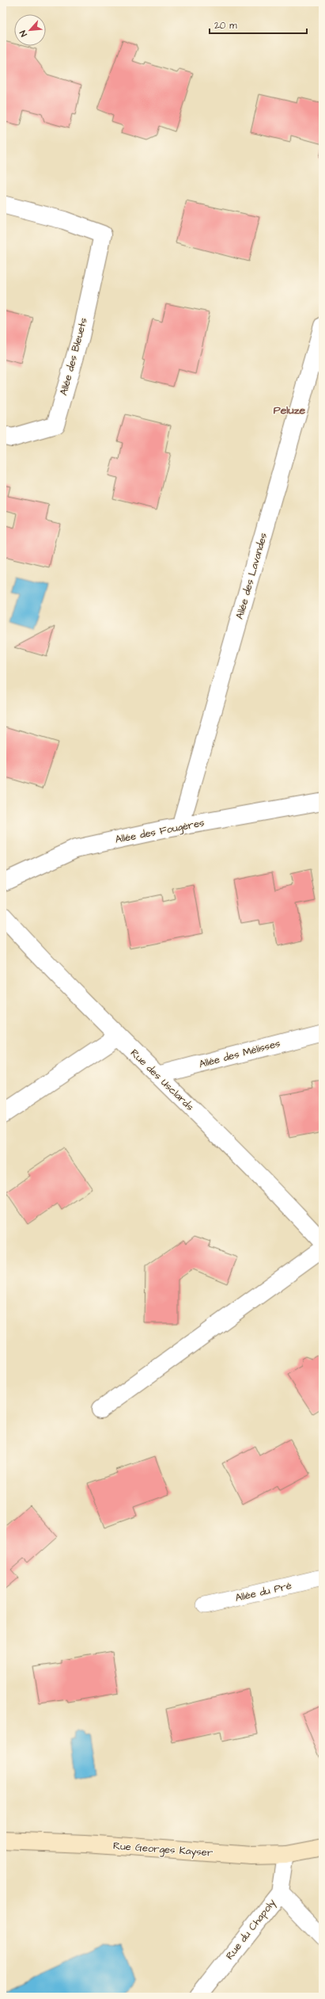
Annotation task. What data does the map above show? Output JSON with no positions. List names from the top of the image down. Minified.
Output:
{"streets":{"street":["Allée des Bleuets","Allée des Lavandes","Allée des Fougères","Allée des Mélisses","Rue des Usclards","Rue Georges Kayser","Rue du Chapoly"],"lane":["Allée du Pré"]},"crossings":[["Allée des Lavandes","Allée des Fougères"],["Allée des Mélisses","Rue des Usclards"],["Rue Georges Kayser","Rue du Chapoly"]],"districts":["Peluze"],"scale_bar":"20 m","north":"bottom left"}
